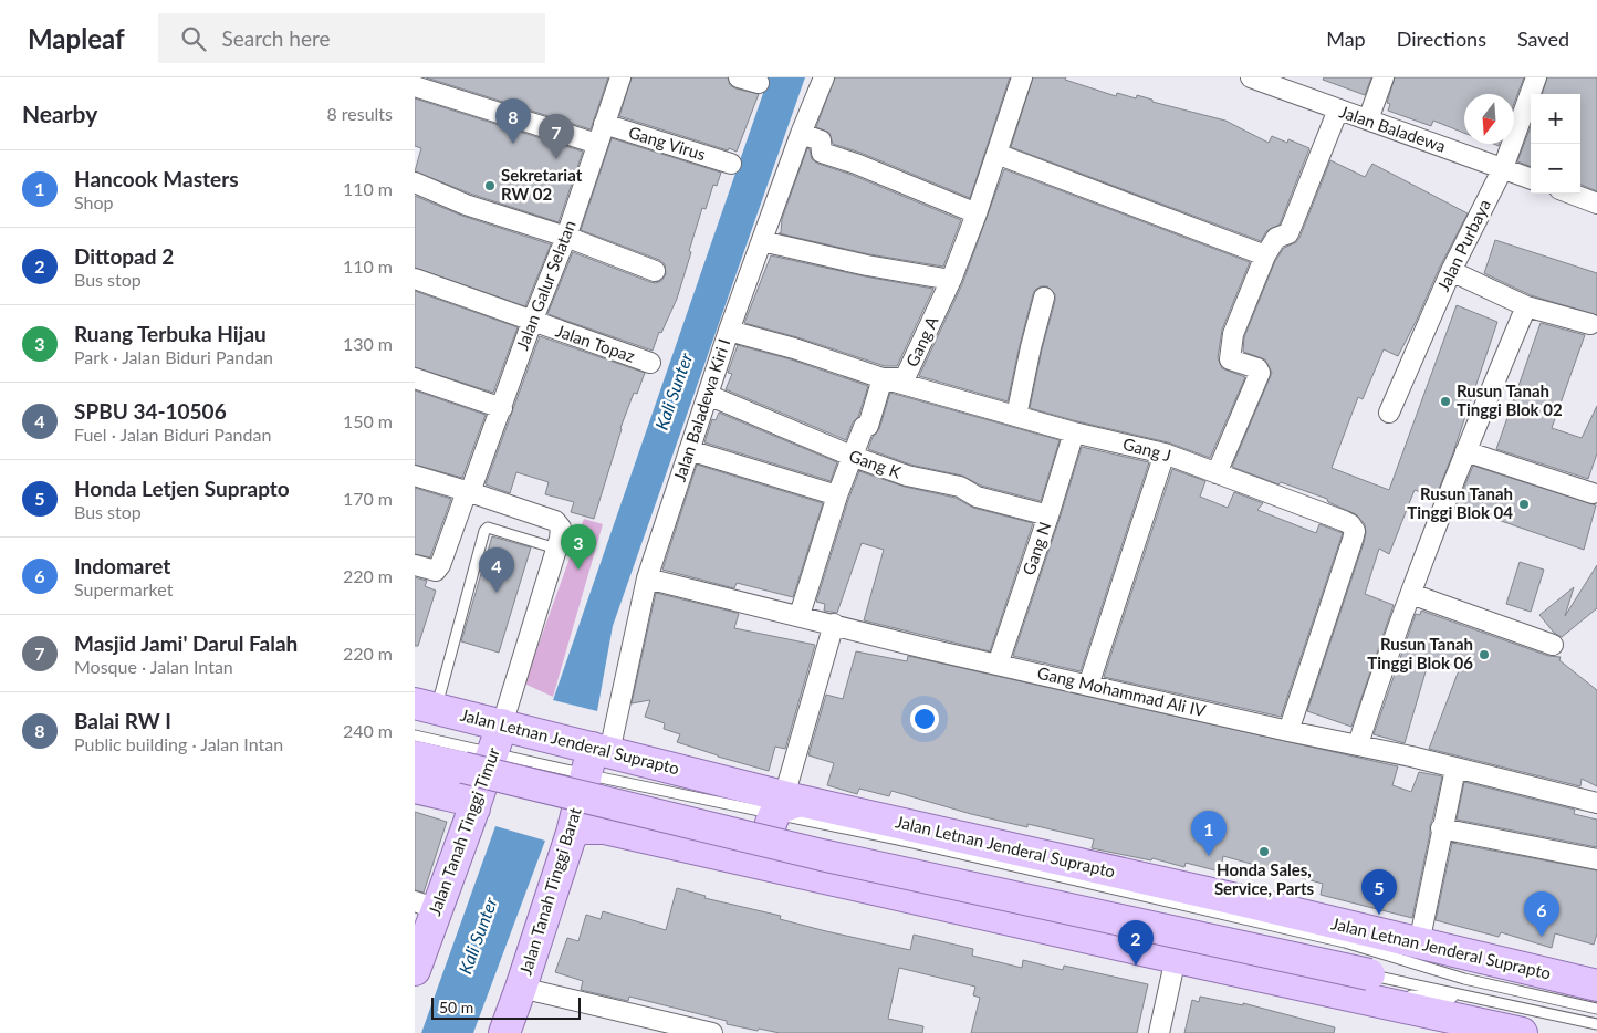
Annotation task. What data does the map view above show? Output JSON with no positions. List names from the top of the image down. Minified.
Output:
{"streets":{"main road":["Jalan Letnan Jenderal Suprapto","Jalan Tanah Tinggi Timur","Jalan Tanah Tinggi Barat"],"street":["Jalan Baladewa","Gang Virus","Jalan Purbaya","Jalan Galur Selatan","Gang A","Jalan Topaz","Jalan Baladewa Kiri I","Gang J","Gang K","Gang N","Gang Mohammad Ali IV"]},"crossings":[["Jalan Baladewa","Jalan Purbaya"],["Gang Virus","Jalan Galur Selatan"],["Jalan Galur Selatan","Jalan Topaz"],["Gang A","Gang J"],["Jalan Baladewa Kiri I","Gang J"],["Jalan Baladewa Kiri I","Gang K"],["Jalan Baladewa Kiri I","Gang Mohammad Ali IV"],["Jalan Baladewa Kiri I","Jalan Letnan Jenderal Suprapto"],["Jalan Baladewa Kiri I","Jalan Tanah Tinggi Barat"],["Gang J","Gang N"],["Gang J","Gang Mohammad Ali IV"],["Gang K","Gang N"],["Gang N","Gang Mohammad Ali IV"],["Jalan Letnan Jenderal Suprapto","Jalan Tanah Tinggi Timur"],["Jalan Letnan Jenderal Suprapto","Jalan Tanah Tinggi Barat"]],"water":["Kali Sunter"],"places":["Sekretariat RW 02","Rusun Tanah Tinggi Blok 02","Rusun Tanah Tinggi Blok 04","Rusun Tanah Tinggi Blok 06","Honda Sales, Service, Parts"],"scale_bar":"50 m","north":"bottom","page":{"header":"Mapleaf","search":"Search here","nav":["Map","Directions","Saved"],"heading":["Nearby","8 results"],"map_buttons":["+","−"],"pins":["8","7","3","4","1","5","6","2"],"list":[{"mark":"1","name":"Hancook Masters","note":"Shop","value":"110 m"},{"mark":"2","name":"Dittopad 2","note":"Bus stop","value":"110 m"},{"mark":"3","name":"Ruang Terbuka Hijau","note":"Park · Jalan Biduri Pandan","value":"130 m"},{"mark":"4","name":"SPBU 34-10506","note":"Fuel · Jalan Biduri Pandan","value":"150 m"},{"mark":"5","name":"Honda Letjen Suprapto","note":"Bus stop","value":"170 m"},{"mark":"6","name":"Indomaret","note":"Supermarket","value":"220 m"},{"mark":"7","name":"Masjid Jami' Darul Falah","note":"Mosque · Jalan Intan","value":"220 m"},{"mark":"8","name":"Balai RW I","note":"Public building · Jalan Intan","value":"240 m"}],"scale":"50 m"}}
